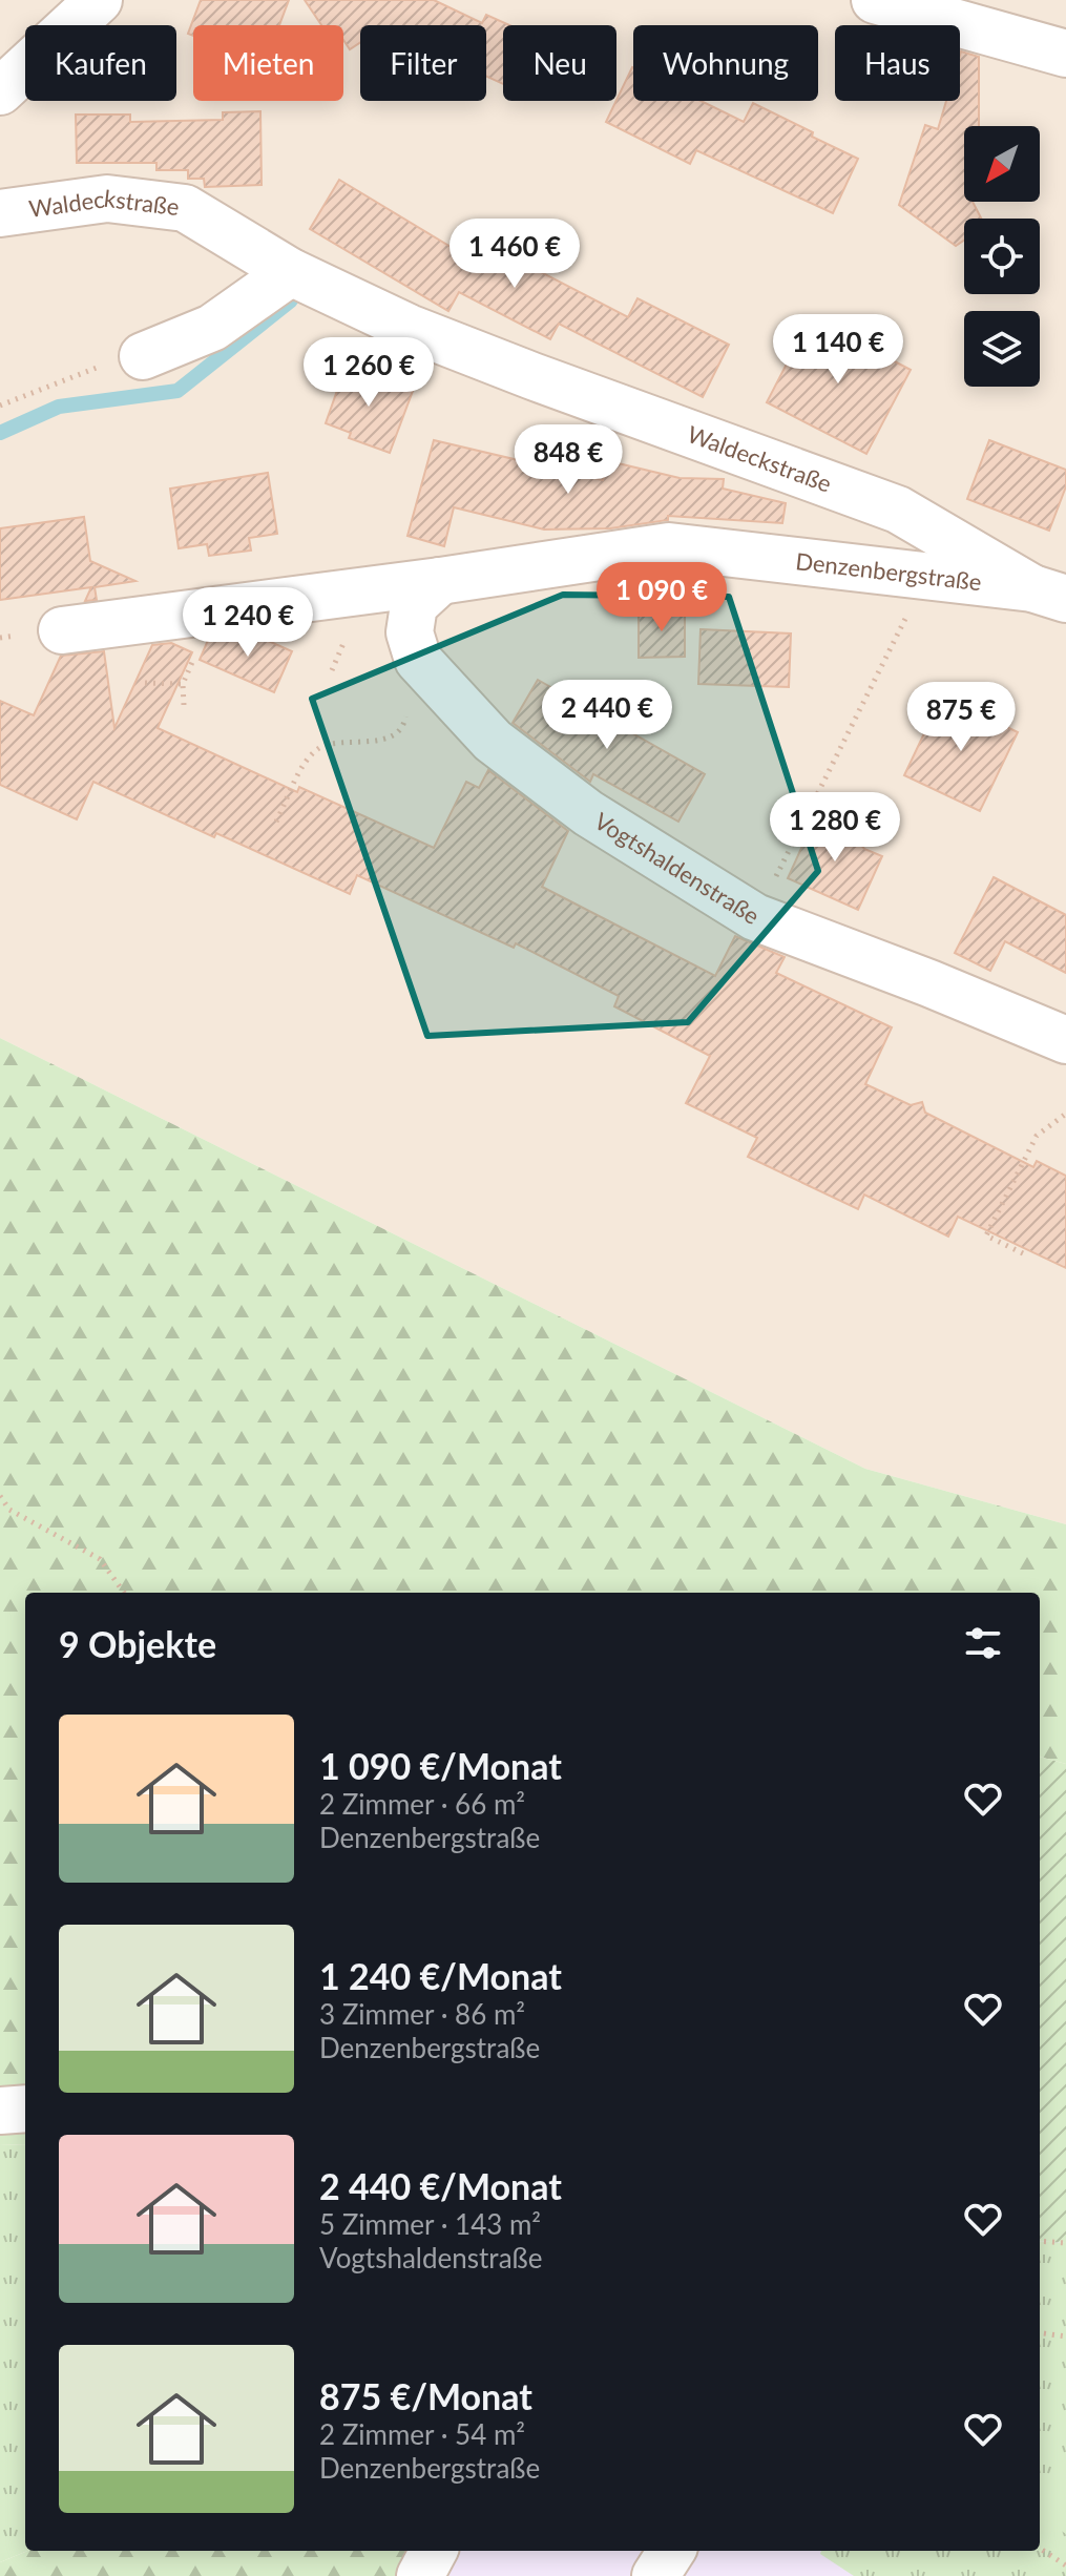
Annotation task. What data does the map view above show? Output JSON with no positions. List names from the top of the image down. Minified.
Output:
{"streets":{"street":["Waldeckstraße","Denzenbergstraße","Vogtshaldenstraße"]},"crossings":[["Waldeckstraße","Denzenbergstraße"],["Denzenbergstraße","Vogtshaldenstraße"]],"north":"bottom left","page":{"chip":["Kaufen","Mieten","Filter","Neu","Wohnung","Haus"],"price":["1 460 €","1 140 €","1 260 €","848 €","1 090 €","1 240 €","2 440 €","875 €","1 280 €"],"heading":"9 Objekte","list":[{"name":"1 090 €/Monat","note":"2 Zimmer · 66 m² · Denzenbergstraße"},{"name":"1 240 €/Monat","note":"3 Zimmer · 86 m² · Denzenbergstraße"},{"name":"2 440 €/Monat","note":"5 Zimmer · 143 m² · Vogtshaldenstraße"},{"name":"875 €/Monat","note":"2 Zimmer · 54 m² · Denzenbergstraße"}]}}
